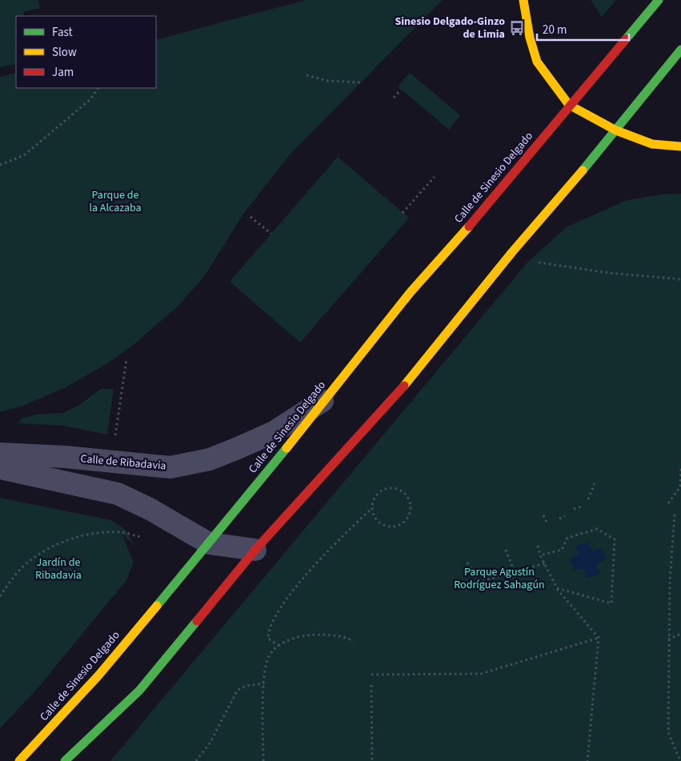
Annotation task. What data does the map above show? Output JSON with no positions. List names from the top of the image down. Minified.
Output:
{"streets":{"main road":["Calle de Sinesio Delgado"],"street":["Calle de Ribadavia"]},"crossings":[["Calle de Sinesio Delgado","Calle de Ribadavia"]],"parks":["Parque de la Alcazaba","Jardín de Ribadavia","Parque Agustín Rodríguez Sahagún"],"places":{"bus stop":["Sinesio Delgado-Ginzo de Limia"]},"legend":["Fast","Slow","Jam"],"scale_bar":"20 m"}
